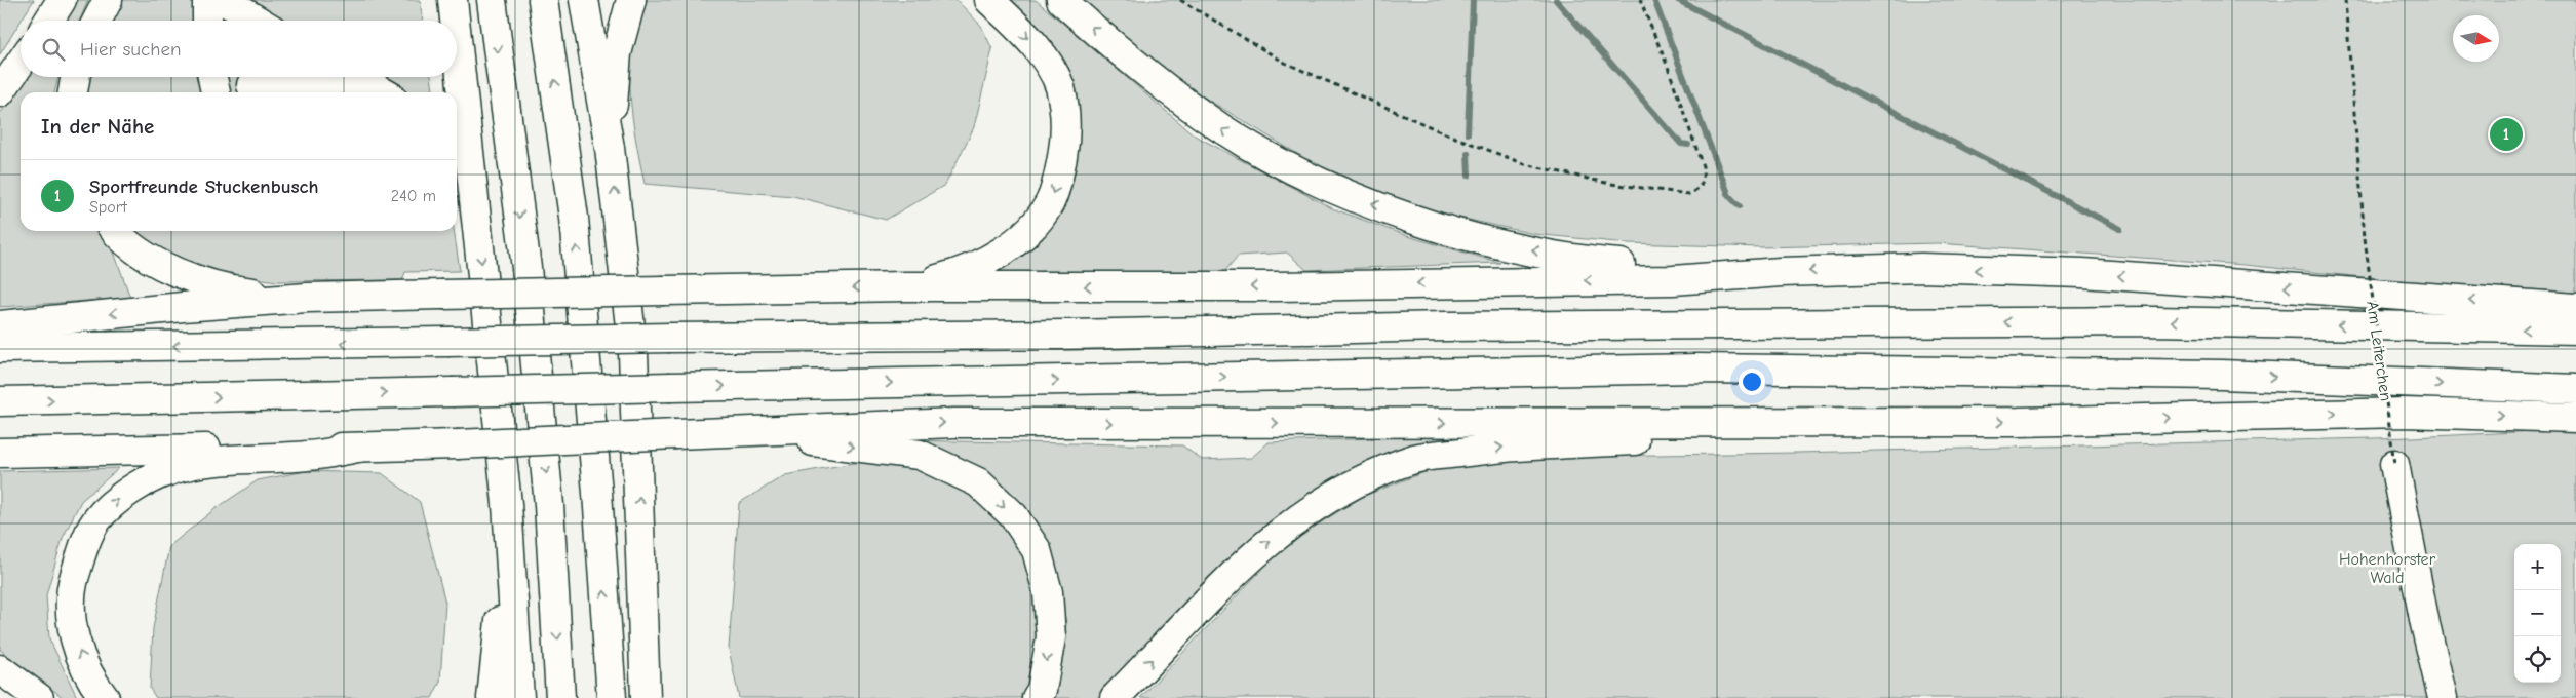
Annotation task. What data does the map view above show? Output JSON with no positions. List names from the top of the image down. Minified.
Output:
{"streets":{"path":["Am Leiterchen"]},"parks":["Hohenhorster Wald"],"north":"right","page":{"search":"Hier suchen","heading":"In der Nähe","pins":"1","list":[{"mark":"1","name":"Sportfreunde Stuckenbusch","note":"Sport","value":"240 m"}],"map_buttons":["+","−"]}}
